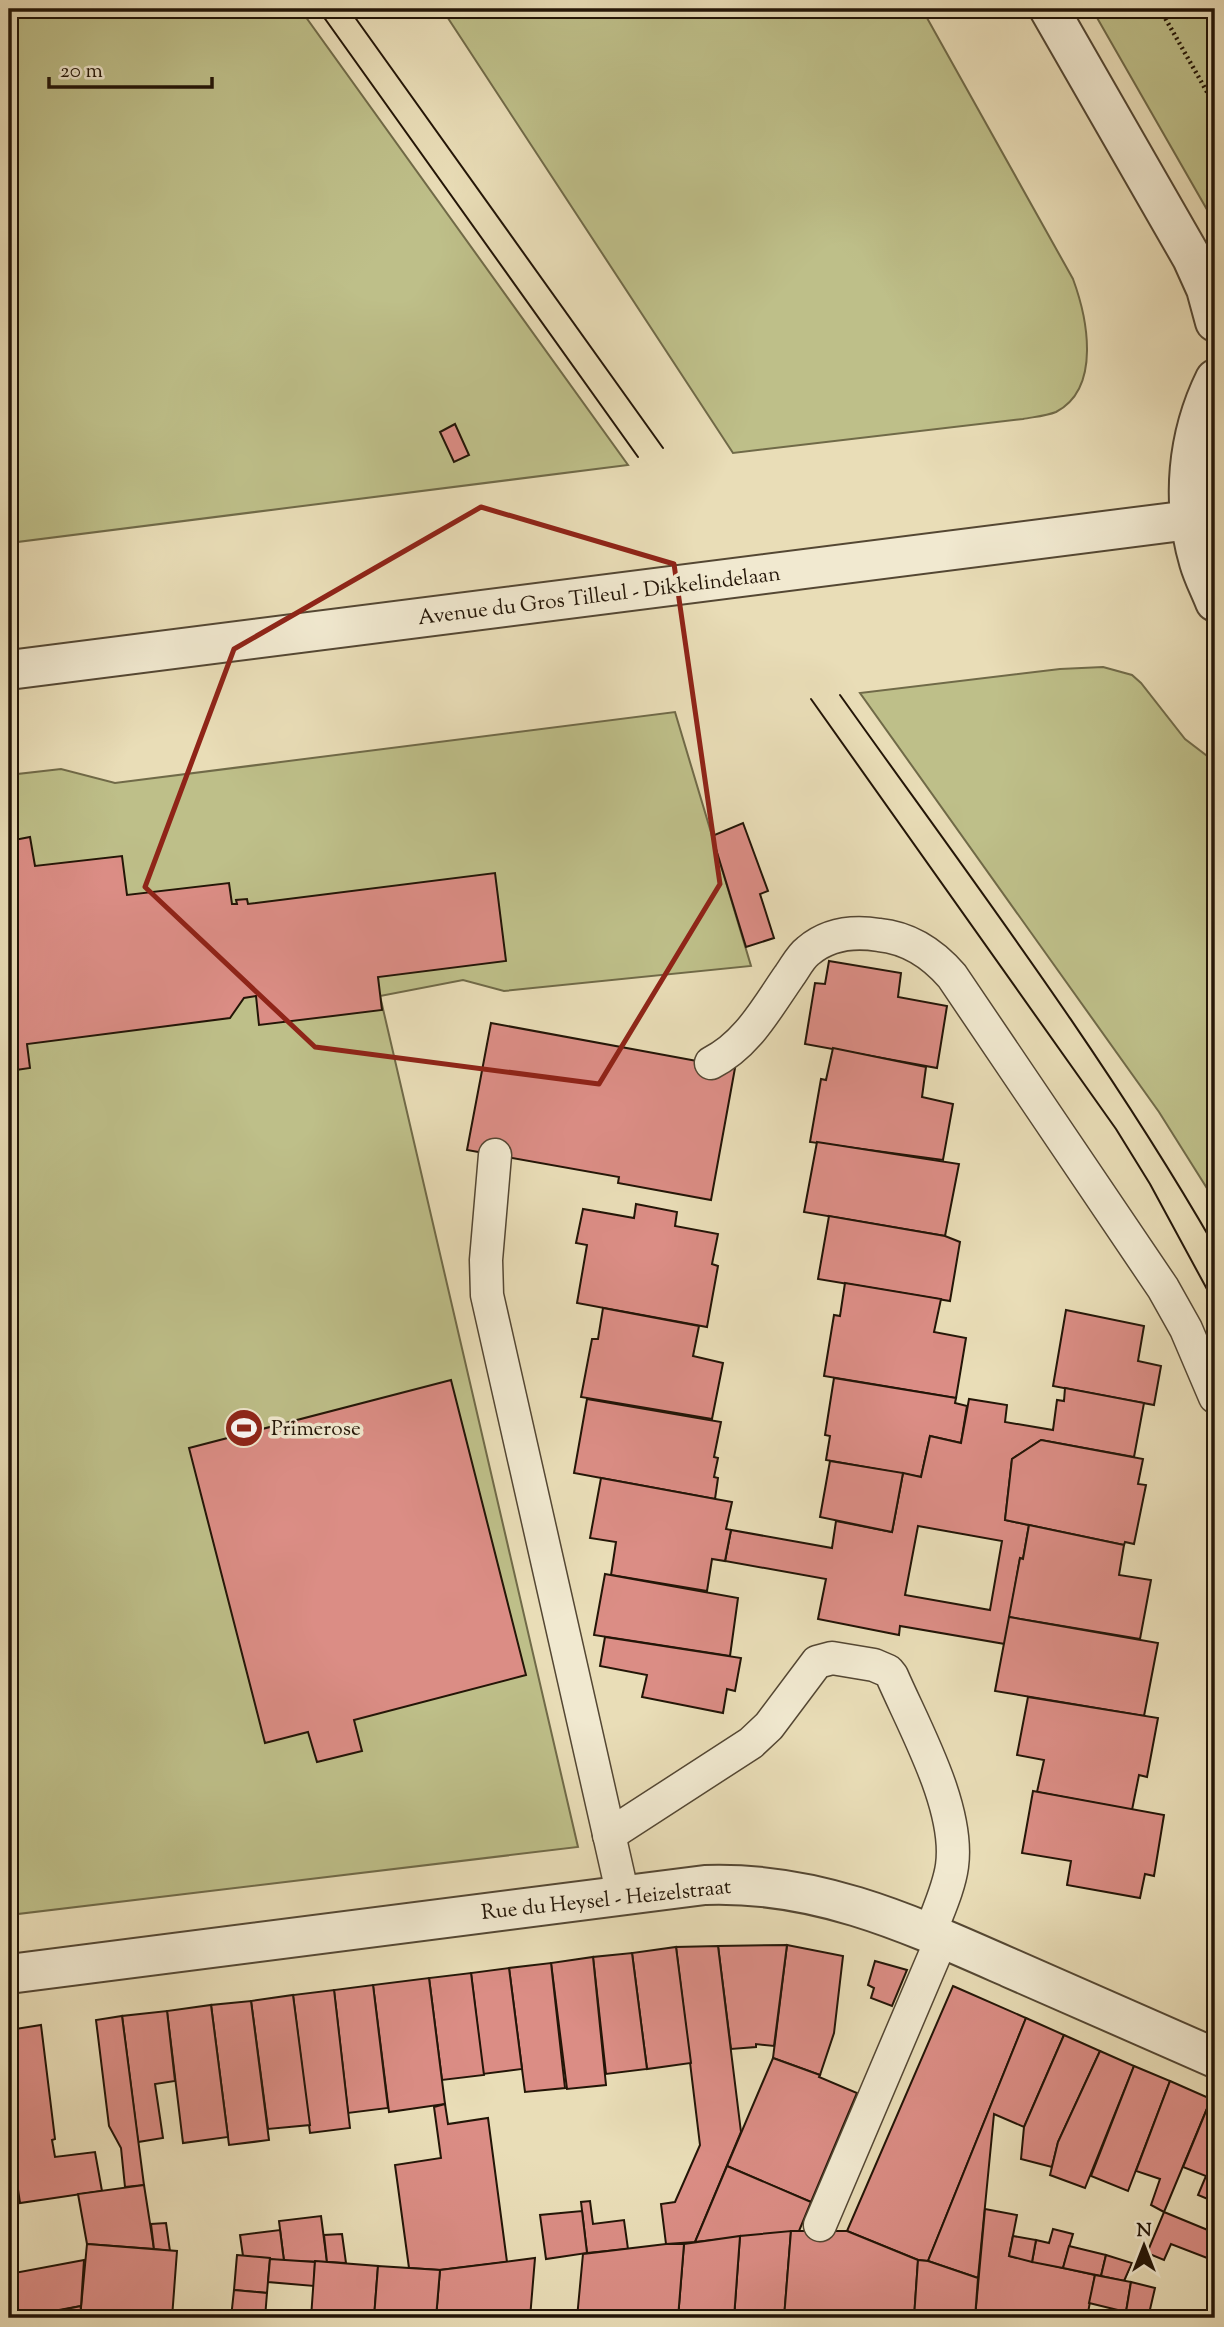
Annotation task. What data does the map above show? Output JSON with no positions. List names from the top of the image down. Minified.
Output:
{"streets":{"street":["Avenue du Gros Tilleul - Dikkelindelaan","Rue du Heysel - Heizelstraat"]},"places":{"sports":["Primerose"]},"scale_bar":"20 m","north":"top"}
